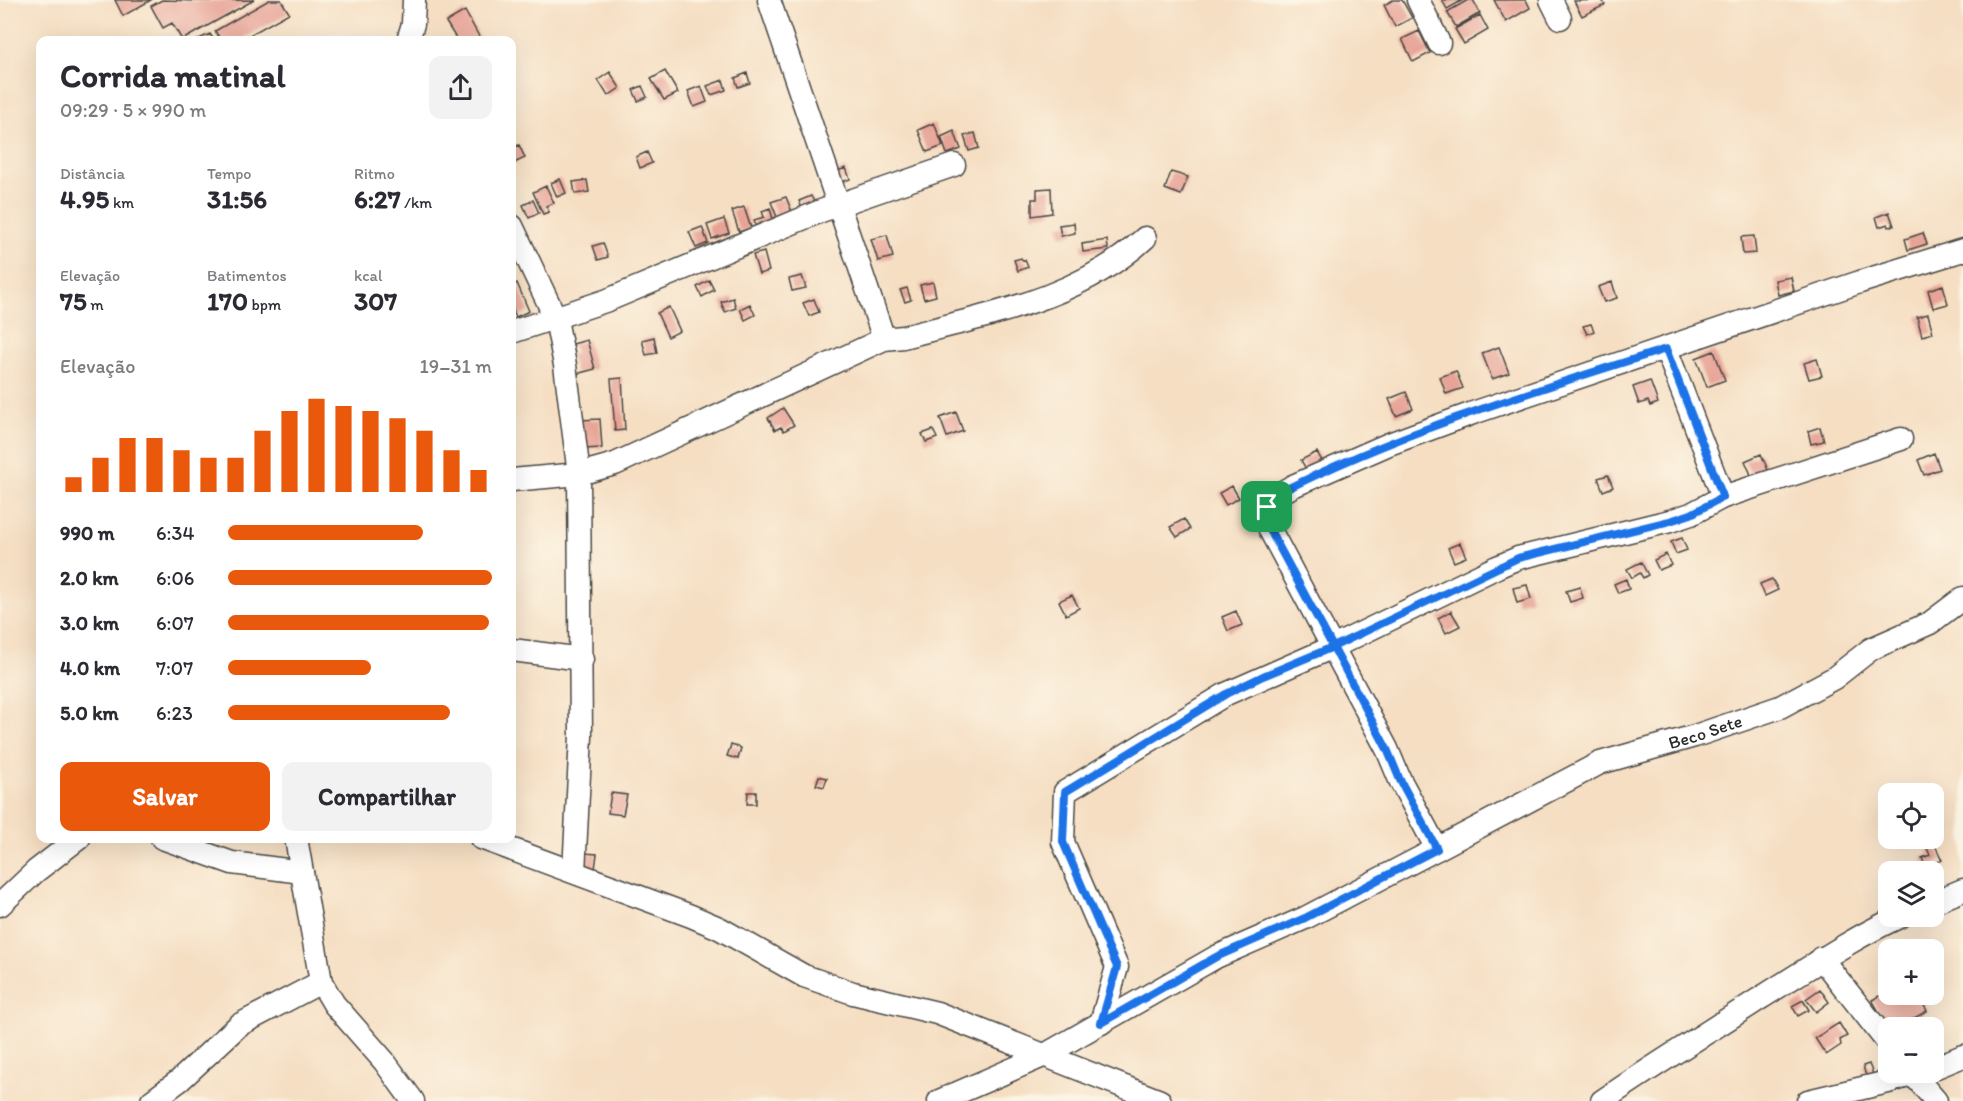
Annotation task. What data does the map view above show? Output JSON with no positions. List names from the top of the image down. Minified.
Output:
{"streets":{"street":["Beco Sete"]},"page":{"heading":["Corrida matinal","09:29 · 5 × 990 m"],"stats":[["Distância","4.95 km"],["Tempo","31:56"],["Ritmo","6:27 /km"],["Elevação","75 m"],["Batimentos","170 bpm"],["kcal","307"]],"chart":["Elevação","19–31 m"],"list":[{"name":"990 m","note":"6:34"},{"name":"2.0 km","note":"6:06"},{"name":"3.0 km","note":"6:07"},{"name":"4.0 km","note":"7:07"},{"name":"5.0 km","note":"6:23"}],"buttons":["Salvar","Compartilhar"],"map_buttons":["+","−"]}}
